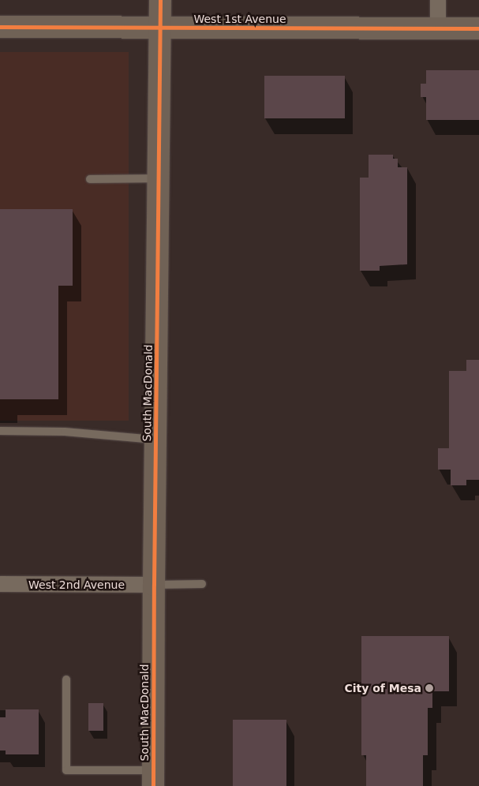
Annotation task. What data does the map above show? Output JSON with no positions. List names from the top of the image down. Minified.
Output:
{"streets":{"street":["West 1st Avenue","South MacDonald","West 2nd Avenue"]},"crossings":[["West 1st Avenue","South MacDonald"],["South MacDonald","West 2nd Avenue"]],"places":["City of Mesa"]}
